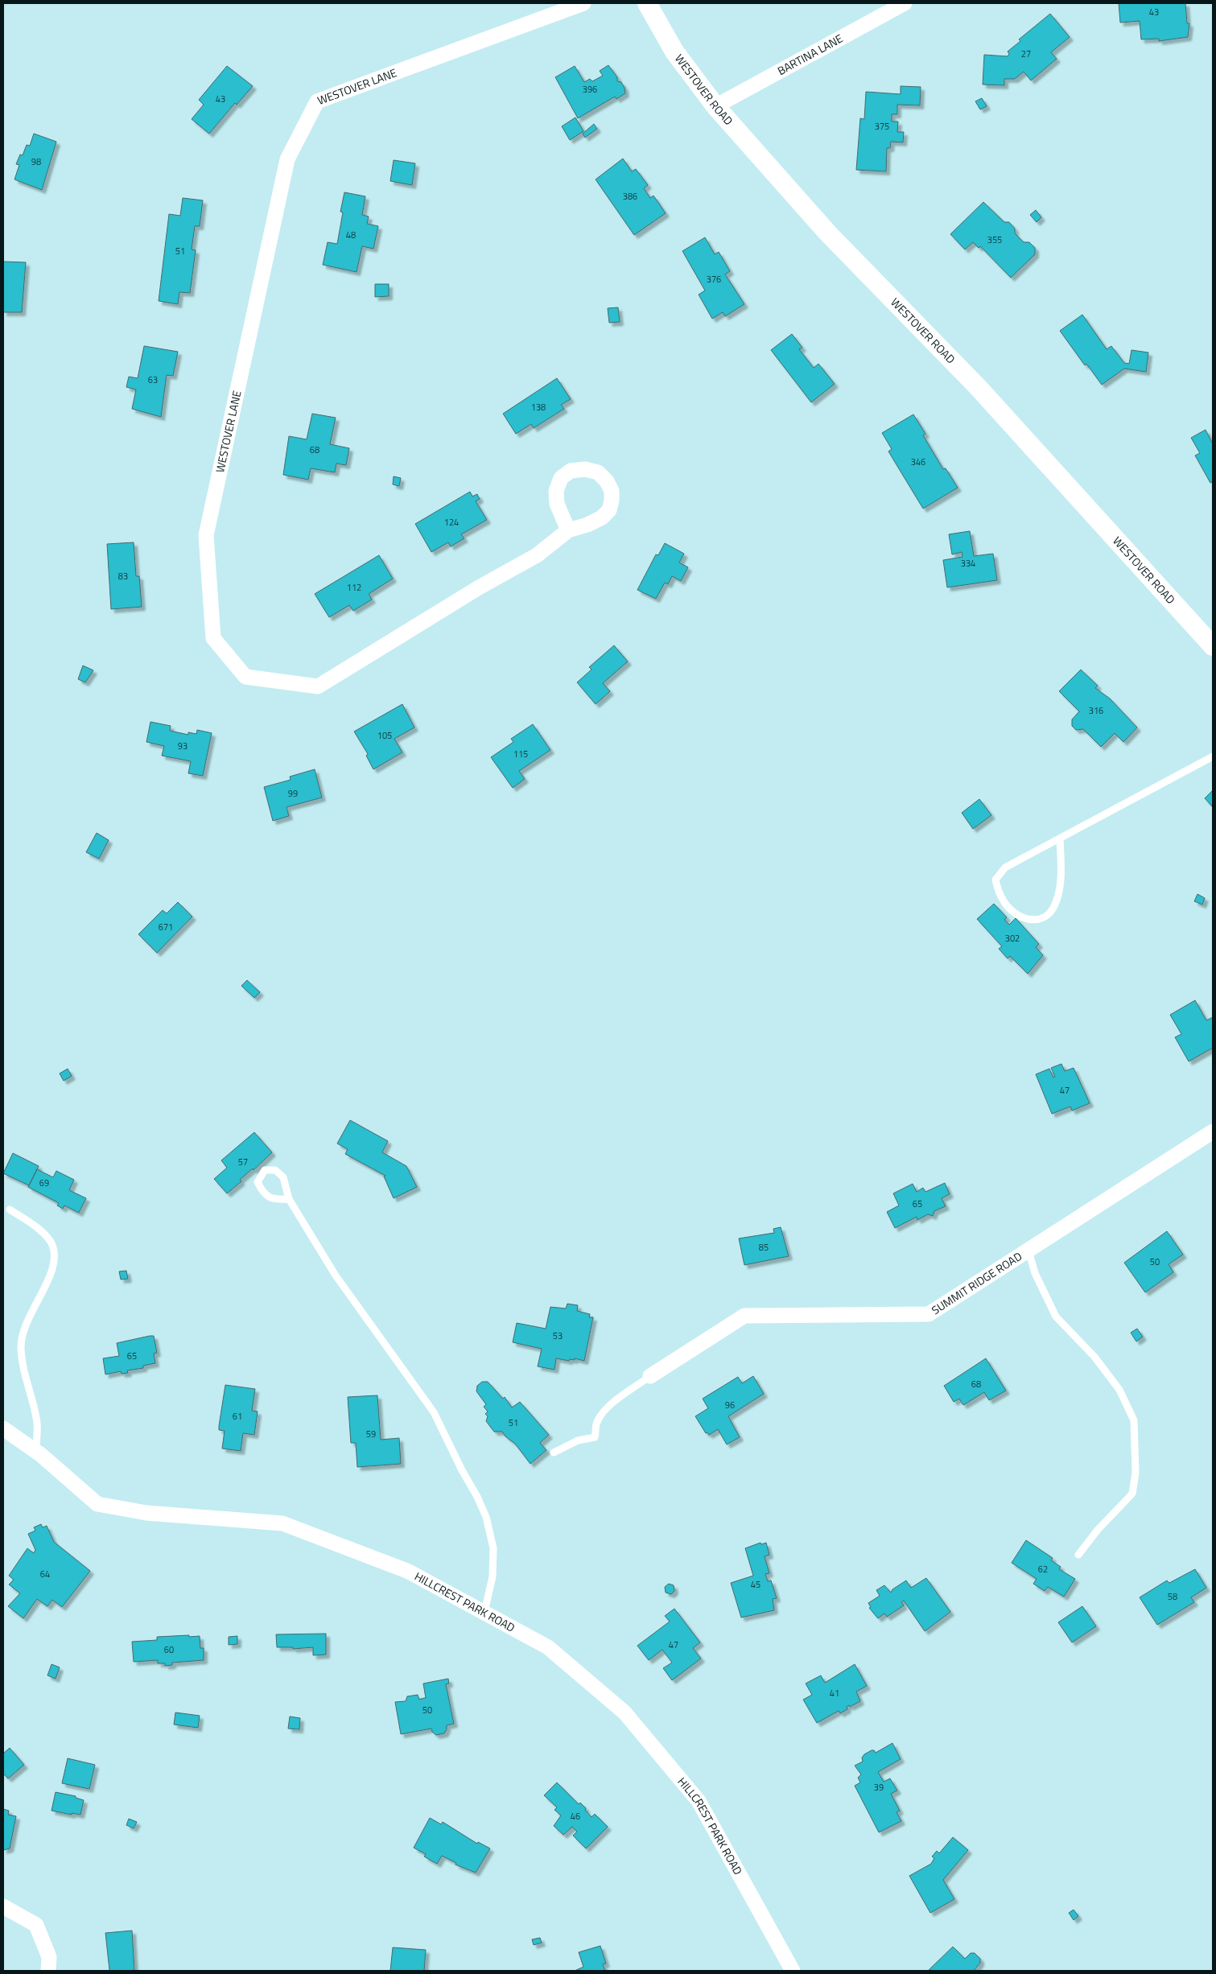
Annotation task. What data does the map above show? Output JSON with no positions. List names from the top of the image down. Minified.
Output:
{"streets":{"street":["BARTINA LANE","WESTOVER LANE","WESTOVER ROAD","SUMMIT RIDGE ROAD","HILLCREST PARK ROAD"]},"crossings":[["BARTINA LANE","WESTOVER ROAD"]],"house_numbers":["43","27","396","43","375","98","386","48","355","51","376","63","138","68","346","124","334","83","112","316","105","93","115","99","671","302","47","57","69","65","85","50","53","65","68","96","61","51","59","62","64","45","58","47","60","41","50","39","46"]}
